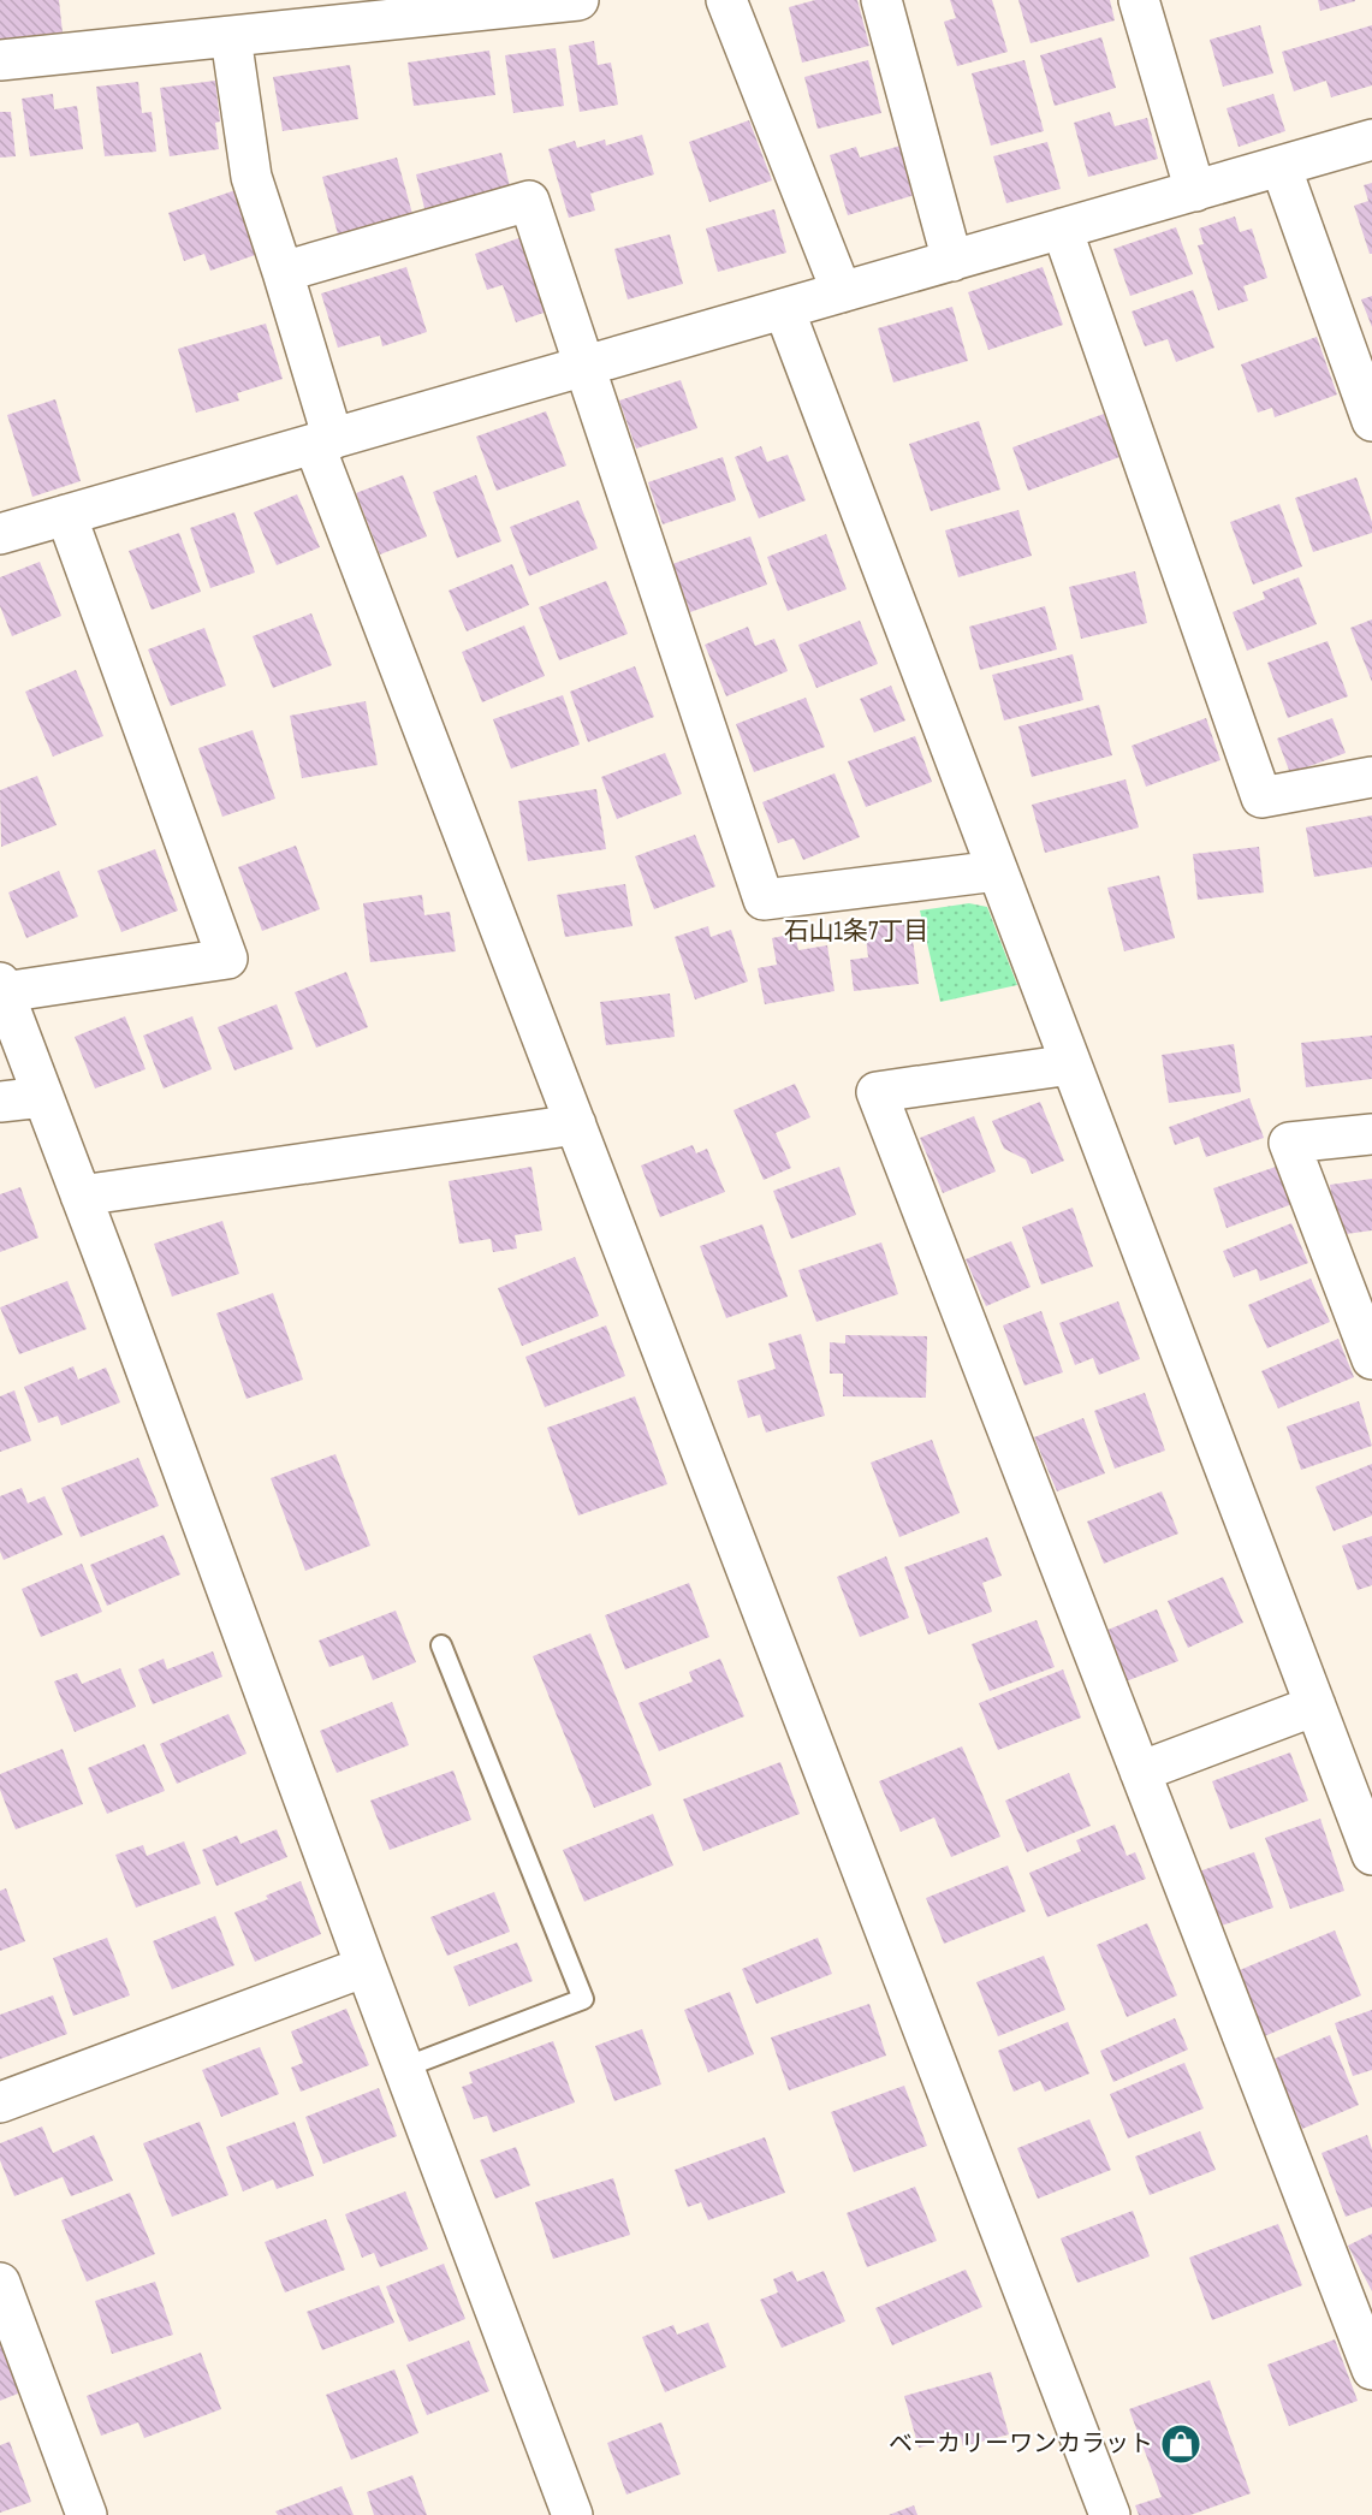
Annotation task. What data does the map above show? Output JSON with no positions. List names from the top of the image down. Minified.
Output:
{"districts":["石山1条7丁目"],"places":{"shop":["ベーカリーワンカラット"]}}
